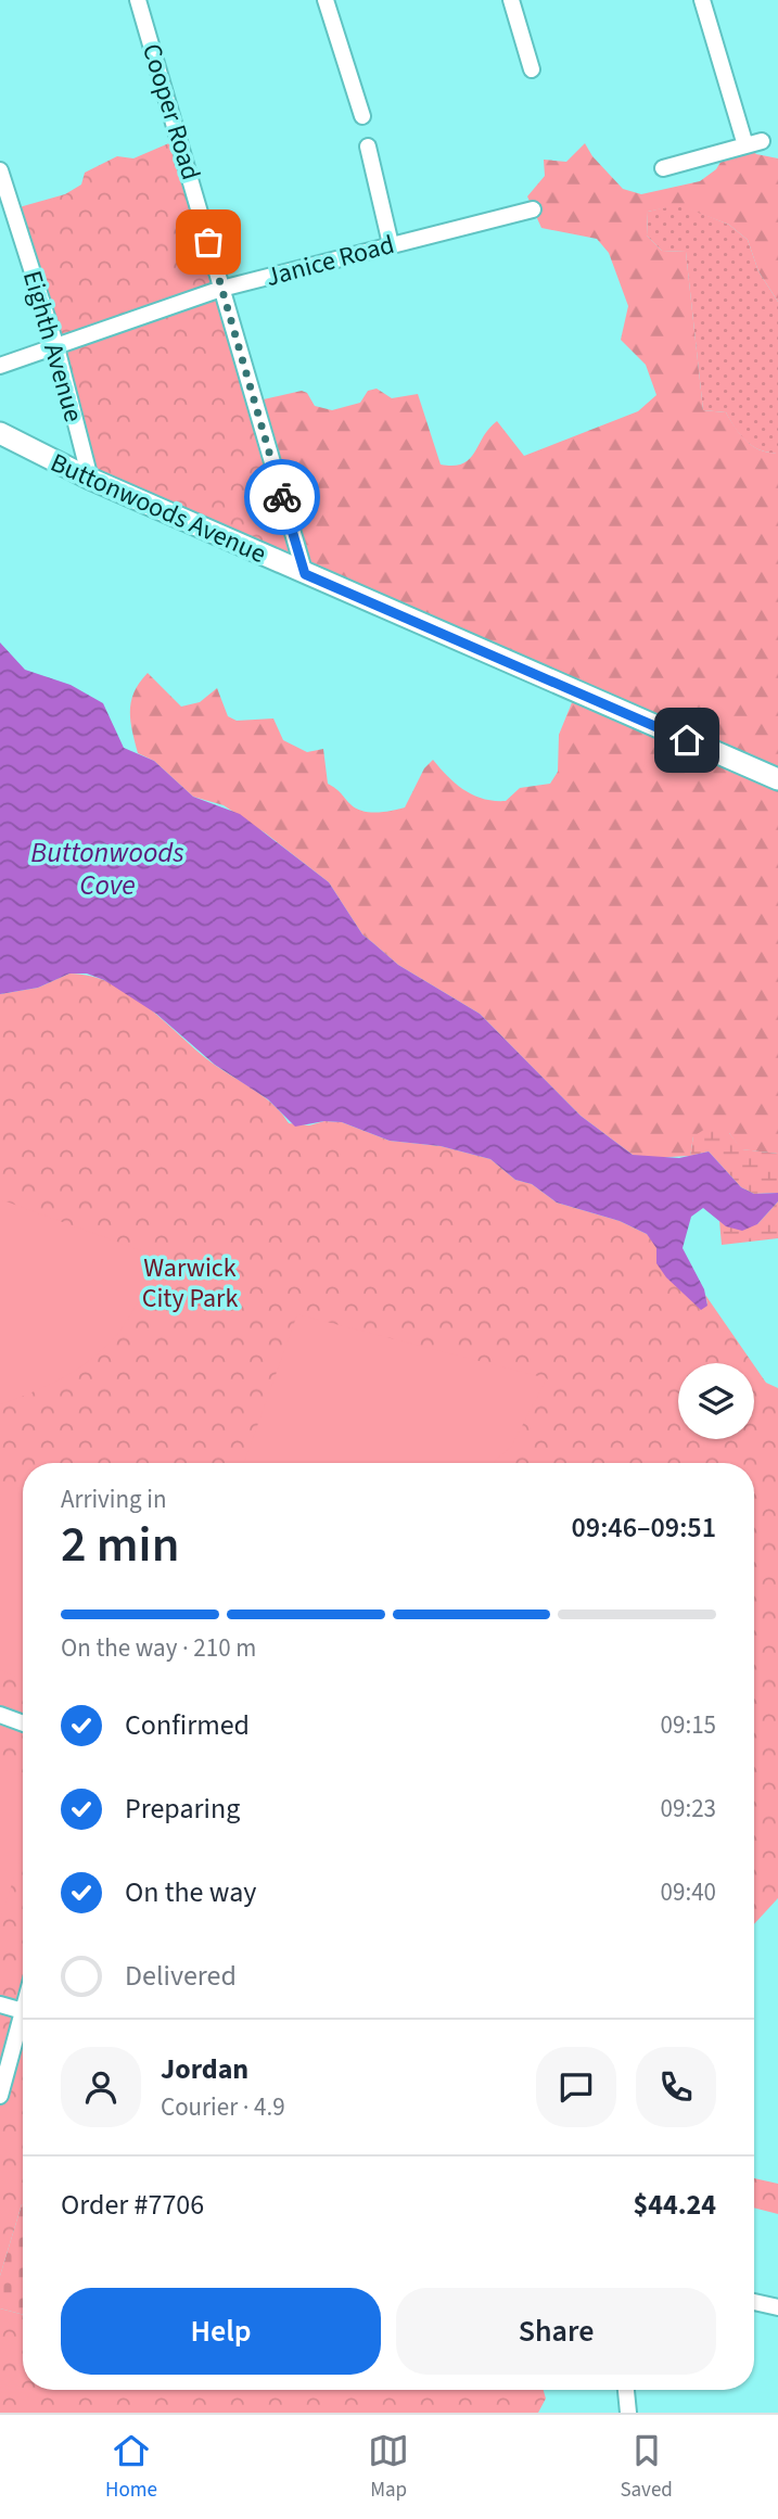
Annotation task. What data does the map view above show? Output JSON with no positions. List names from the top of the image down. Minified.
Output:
{"streets":{"street":["Cooper Road","Janice Road","Eighth Avenue","Buttonwoods Avenue"]},"crossings":[["Cooper Road","Janice Road"],["Cooper Road","Buttonwoods Avenue"],["Janice Road","Eighth Avenue"],["Eighth Avenue","Buttonwoods Avenue"]],"water":["Buttonwoods Cove"],"parks":["Warwick City Park"],"page":{"heading":["2 min","Arriving in","09:46–09:51"],"panel":["Jordan","Courier · 4.9","Order #7706","$44.24"],"bar":"On the way · 210 m","list":[["Confirmed","09:15"],["Preparing","09:23"],["On the way","09:40"],"Delivered"],"buttons":["Help","Share"],"tabs":["Home","Map","Saved"]}}
